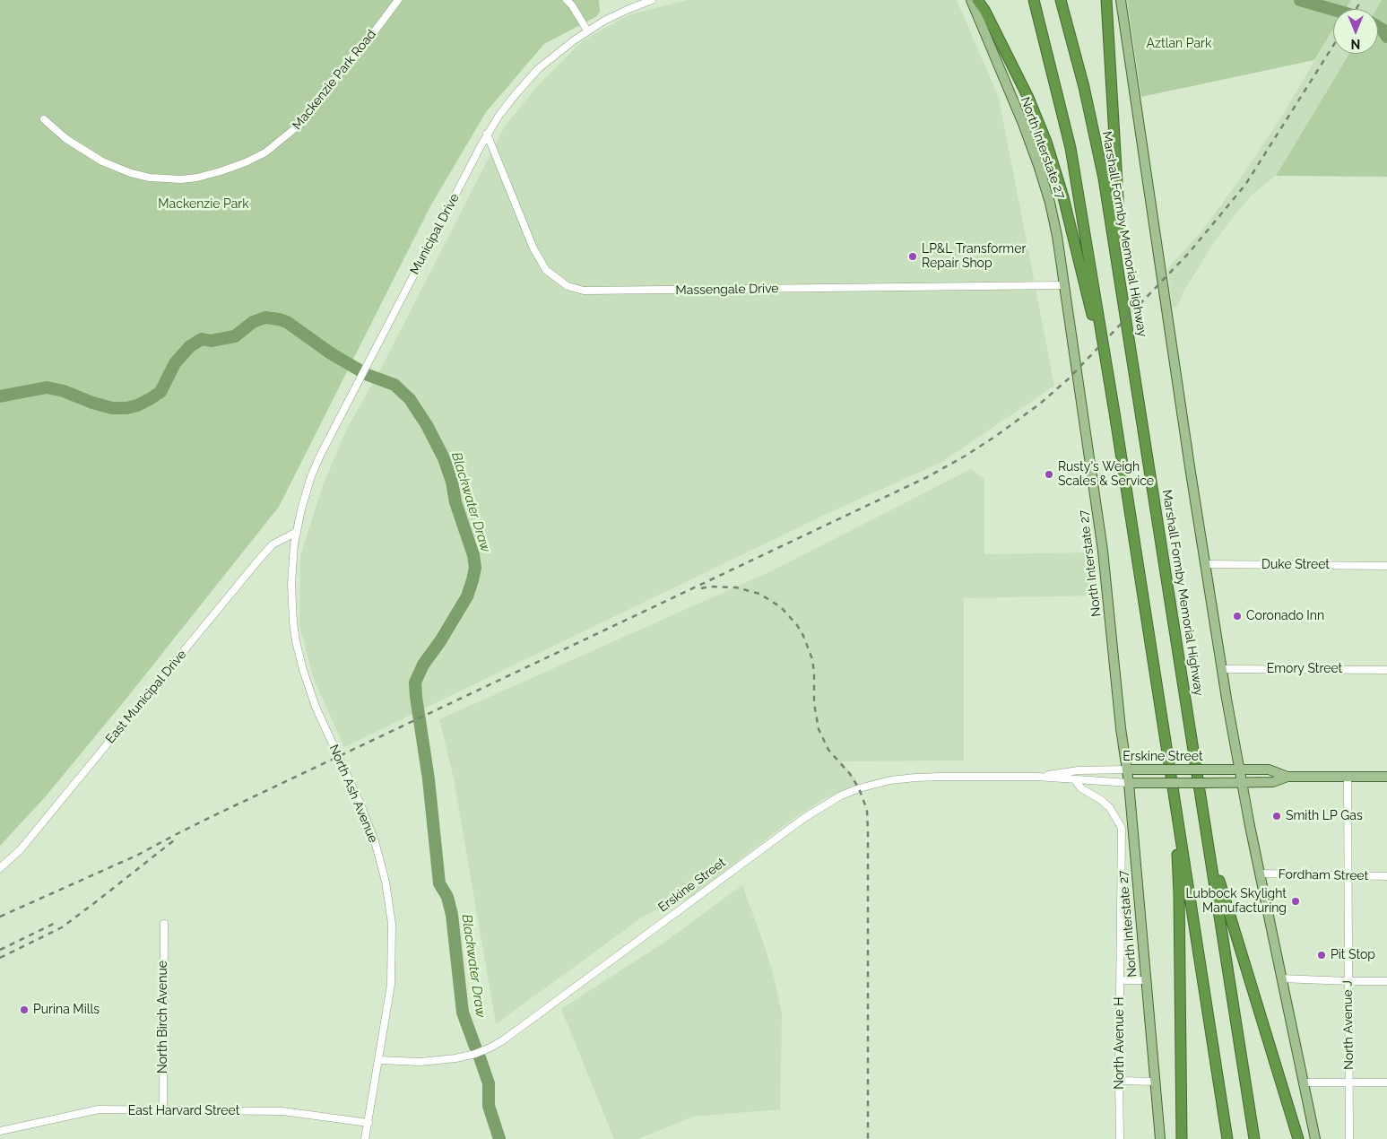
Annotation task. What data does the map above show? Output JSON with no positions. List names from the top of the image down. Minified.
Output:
{"streets":{"highway":["Marshall Formby Memorial Highway"],"main road":["North Interstate 27","Erskine Street"],"street":["Mackenzie Park Road","Municipal Drive","Massengale Drive","Duke Street","Emory Street","East Municipal Drive","North Ash Avenue","Fordham Street","North Birch Avenue","North Avenue J","North Avenue H","East Harvard Street"]},"crossings":[["North Interstate 27","Massengale Drive"],["North Interstate 27","Erskine Street"],["Municipal Drive","Massengale Drive"],["Municipal Drive","East Municipal Drive"],["Municipal Drive","North Ash Avenue"],["East Municipal Drive","North Ash Avenue"],["Erskine Street","North Ash Avenue"],["Erskine Street","North Avenue J"],["Erskine Street","North Avenue H"],["North Ash Avenue","East Harvard Street"],["Fordham Street","North Avenue J"],["North Birch Avenue","East Harvard Street"]],"water":["Blackwater Draw"],"parks":["Aztlan Park","Mackenzie Park"],"places":["LP&L Transformer Repair Shop","Rusty's Weigh Scales & Service","Coronado Inn","Smith LP Gas","Lubbock Skylight Manufacturing","Pit Stop","Purina Mills"],"north":"bottom"}
